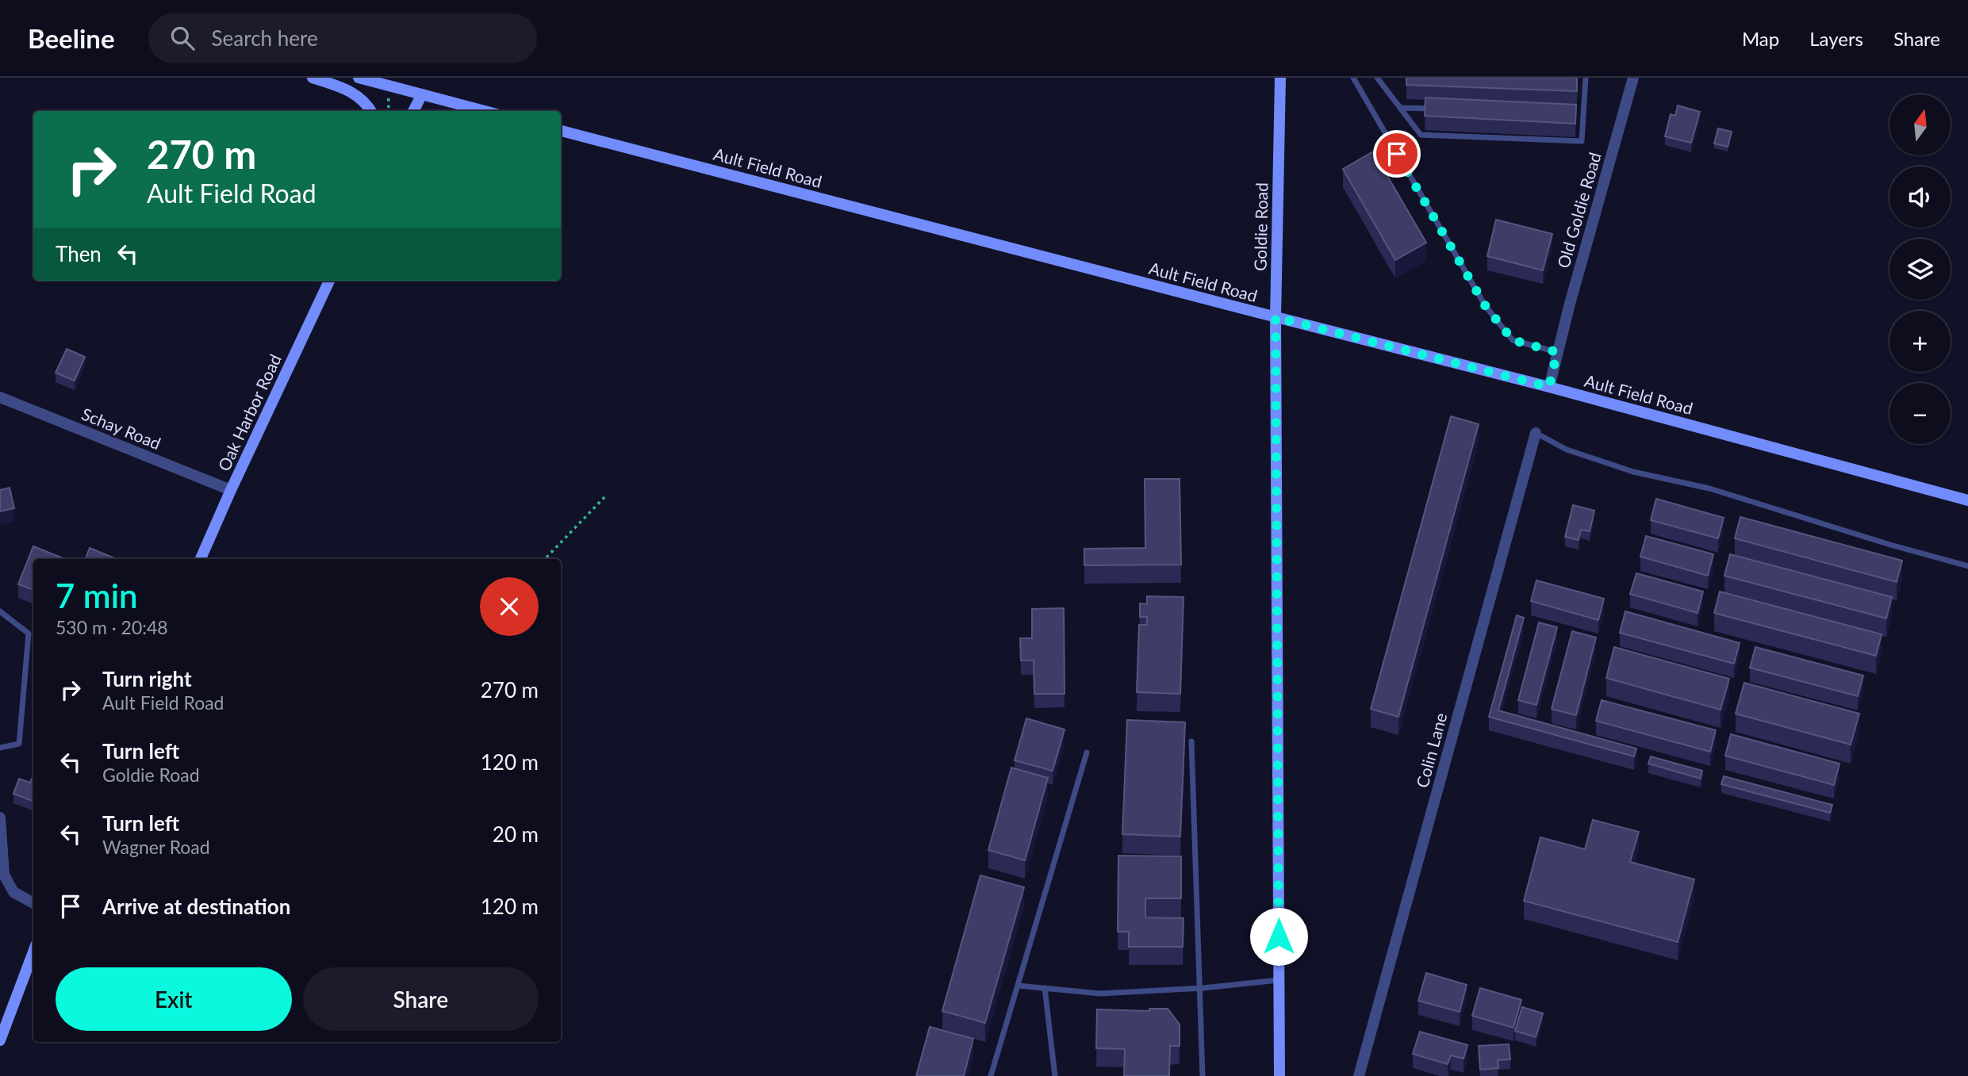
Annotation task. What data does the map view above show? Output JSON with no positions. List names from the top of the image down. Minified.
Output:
{"streets":{"street":["Ault Field Road","Old Goldie Road","Goldie Road","Oak Harbor Road","Schay Road","Colin Lane"]},"crossings":[["Ault Field Road","Goldie Road"],["Oak Harbor Road","Schay Road"]],"north":"top","page":{"header":"Beeline","search":"Search here","nav":["Map","Layers","Share"],"map_buttons":["+","−"],"turn":["270 m","Ault Field Road"],"then":"Then","heading":["7 min","530 m · 20:48"],"list":[{"name":"Turn right","note":"Ault Field Road","value":"270 m"},{"name":"Turn left","note":"Goldie Road","value":"120 m"},{"name":"Turn left","note":"Wagner Road","value":"20 m"},{"name":"Arrive at destination","value":"120 m"}],"buttons":["Exit","Share"]}}
